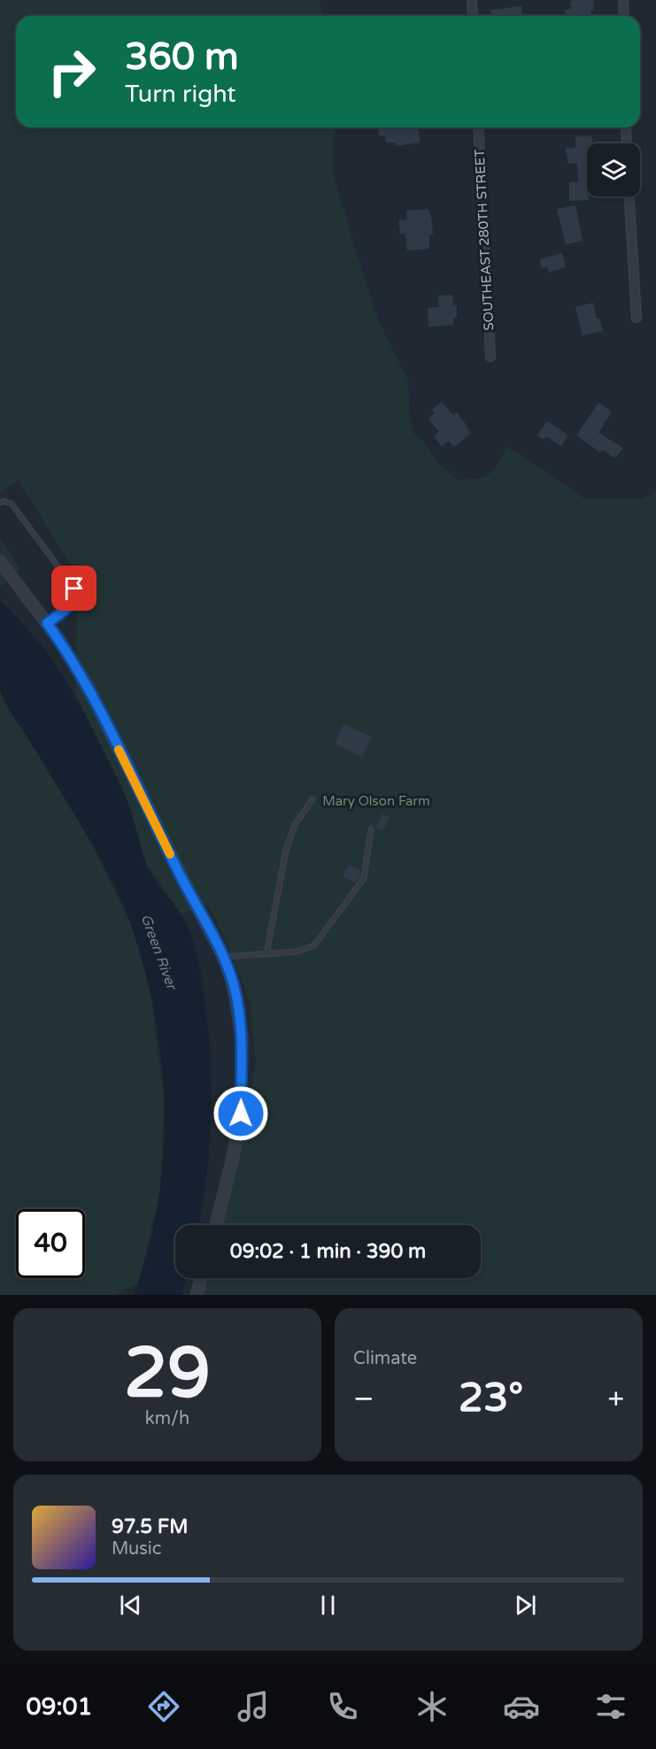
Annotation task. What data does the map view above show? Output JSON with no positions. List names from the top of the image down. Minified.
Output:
{"streets":{"street":["SOUTHEAST 280TH STREET"]},"water":["Green River"],"parks":["Mary Olson Farm"],"page":{"turn":["360 m","Turn right"],"limit":"40","trip":"09:02 · 1 min · 390 m","tile":[["29","km/h"],"Climate"],"heat":["−","23°","+"],"song":["97.5 FM","Music"],"tabs":"09:01"}}
